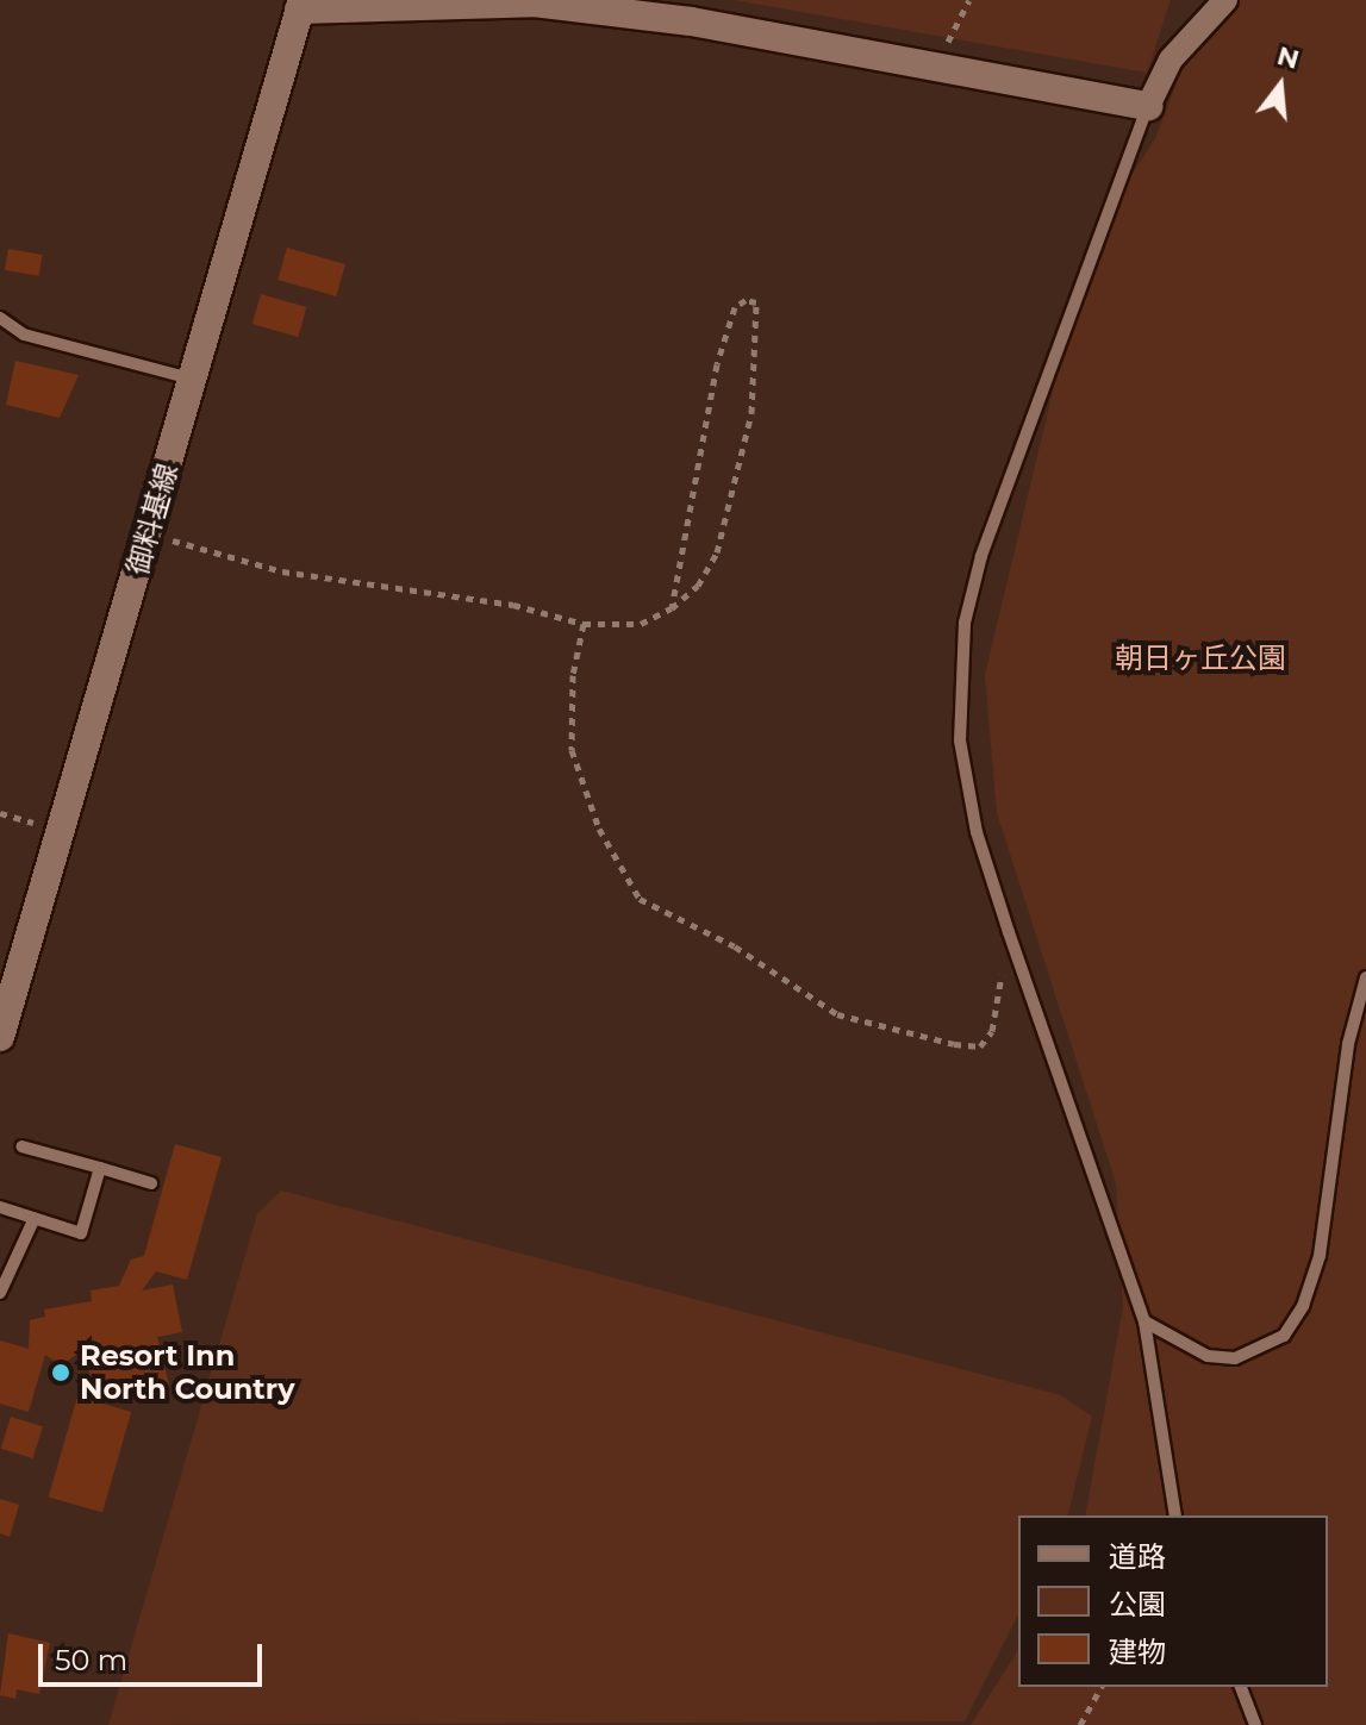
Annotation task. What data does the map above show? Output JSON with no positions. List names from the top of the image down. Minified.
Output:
{"streets":{"street":["御料基線"]},"parks":["朝日ヶ丘公園"],"places":["Resort Inn North Country"],"legend":["道路","公園","建物"],"scale_bar":"50 m","north":"top"}
